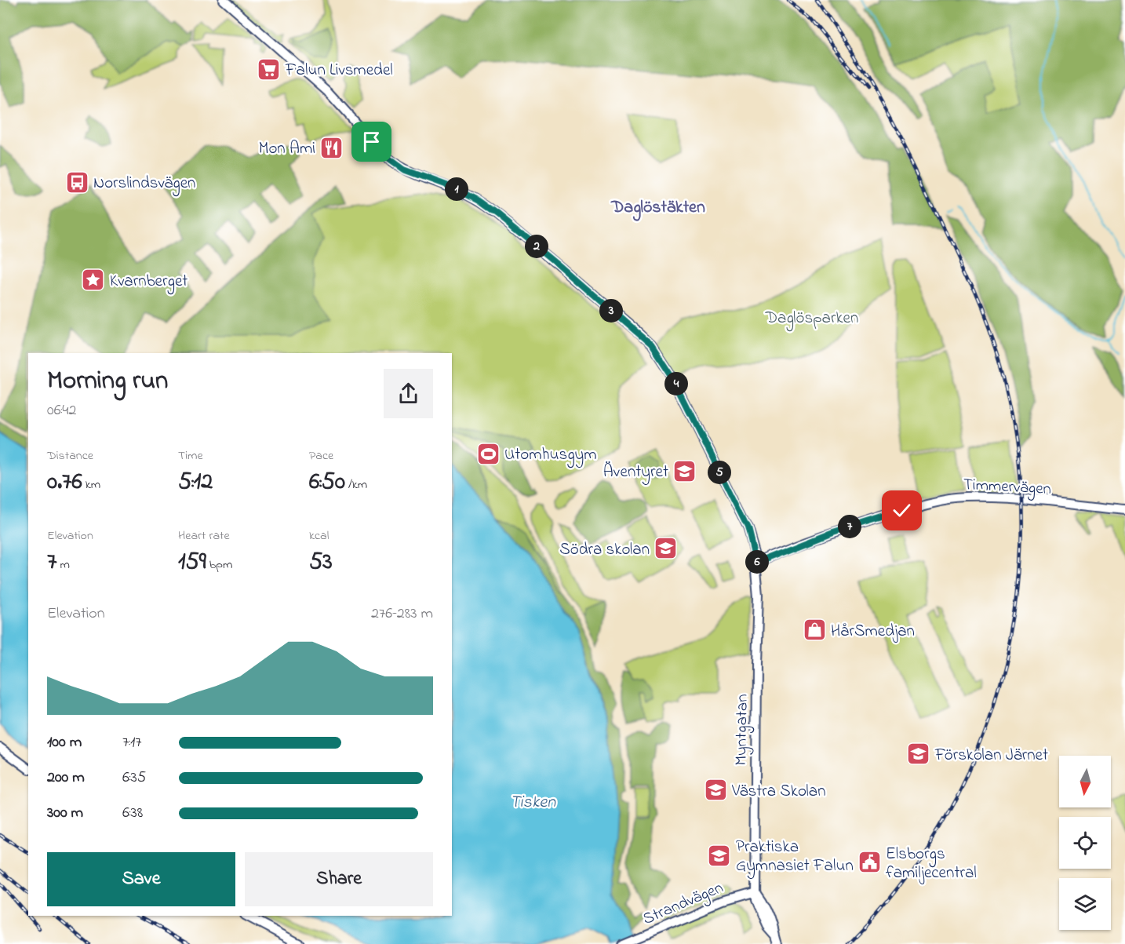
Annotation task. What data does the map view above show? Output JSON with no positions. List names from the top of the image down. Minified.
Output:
{"streets":{"street":["Timmervägen","Myntgatan","Strandvägen"]},"crossings":[["Timmervägen","Myntgatan"],["Myntgatan","Strandvägen"]],"districts":["Daglöstäkten"],"water":["Tisken"],"parks":["Daglösparken"],"places":{"supermarket":["Falun Livsmedel"],"restaurant":["Mon Ami"],"bus stop":["Norslindsvägen"],"place":["Kvarnberget"],"sports":["Utomhusgym"],"school or university":["Äventyret","Södra skolan","Förskolan Järnet","Västra Skolan","Praktiska Gymnasiet Falun"],"shop":["HårSmedjan"],"public building":["Elsborgs familjecentral"]},"north":"bottom","page":{"pins":["1","2","3","4","5","7","6"],"heading":["Morning run","06:42"],"stats":[["Distance","0.76 km"],["Time","5:12"],["Pace","6:50 /km"],["Elevation","7 m"],["Heart rate","159 bpm"],["kcal","53"]],"chart":["Elevation","276–283 m"],"list":[{"name":"100 m","note":"7:17"},{"name":"200 m","note":"6:35"},{"name":"300 m","note":"6:38"}],"buttons":["Save","Share"]}}
